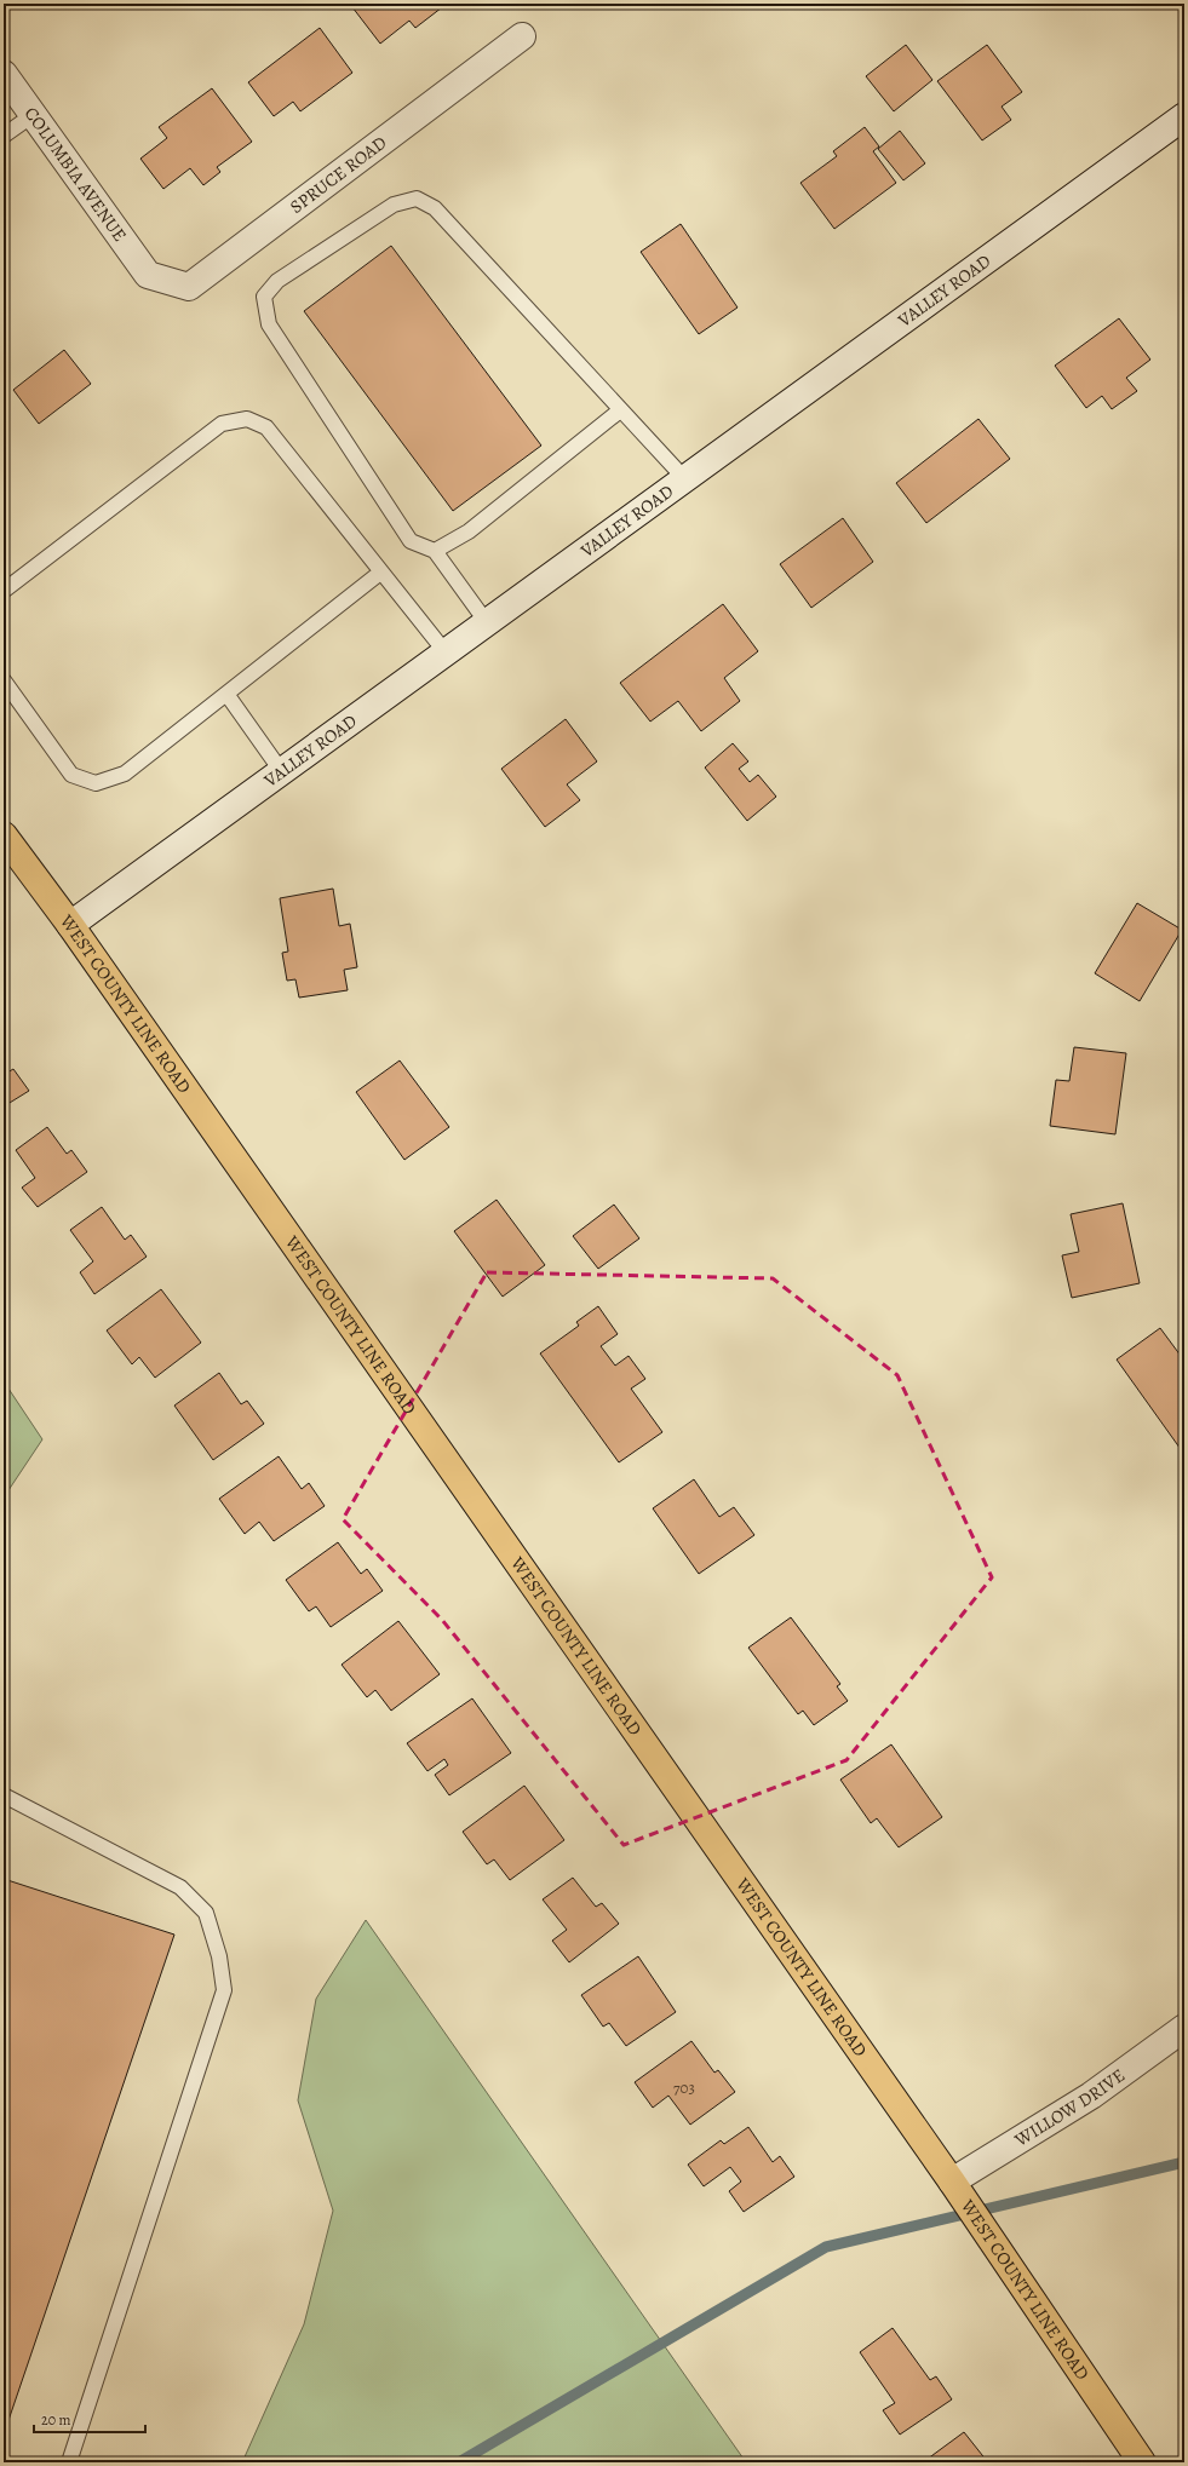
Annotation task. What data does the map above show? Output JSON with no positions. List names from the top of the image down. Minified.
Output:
{"streets":{"main road":["WEST COUNTY LINE ROAD"],"street":["COLUMBIA AVENUE","SPRUCE ROAD","VALLEY ROAD","WILLOW DRIVE"]},"crossings":[["COLUMBIA AVENUE","SPRUCE ROAD"],["VALLEY ROAD","WEST COUNTY LINE ROAD"],["WEST COUNTY LINE ROAD","WILLOW DRIVE"]],"house_numbers":["703"],"scale_bar":"20 m"}
